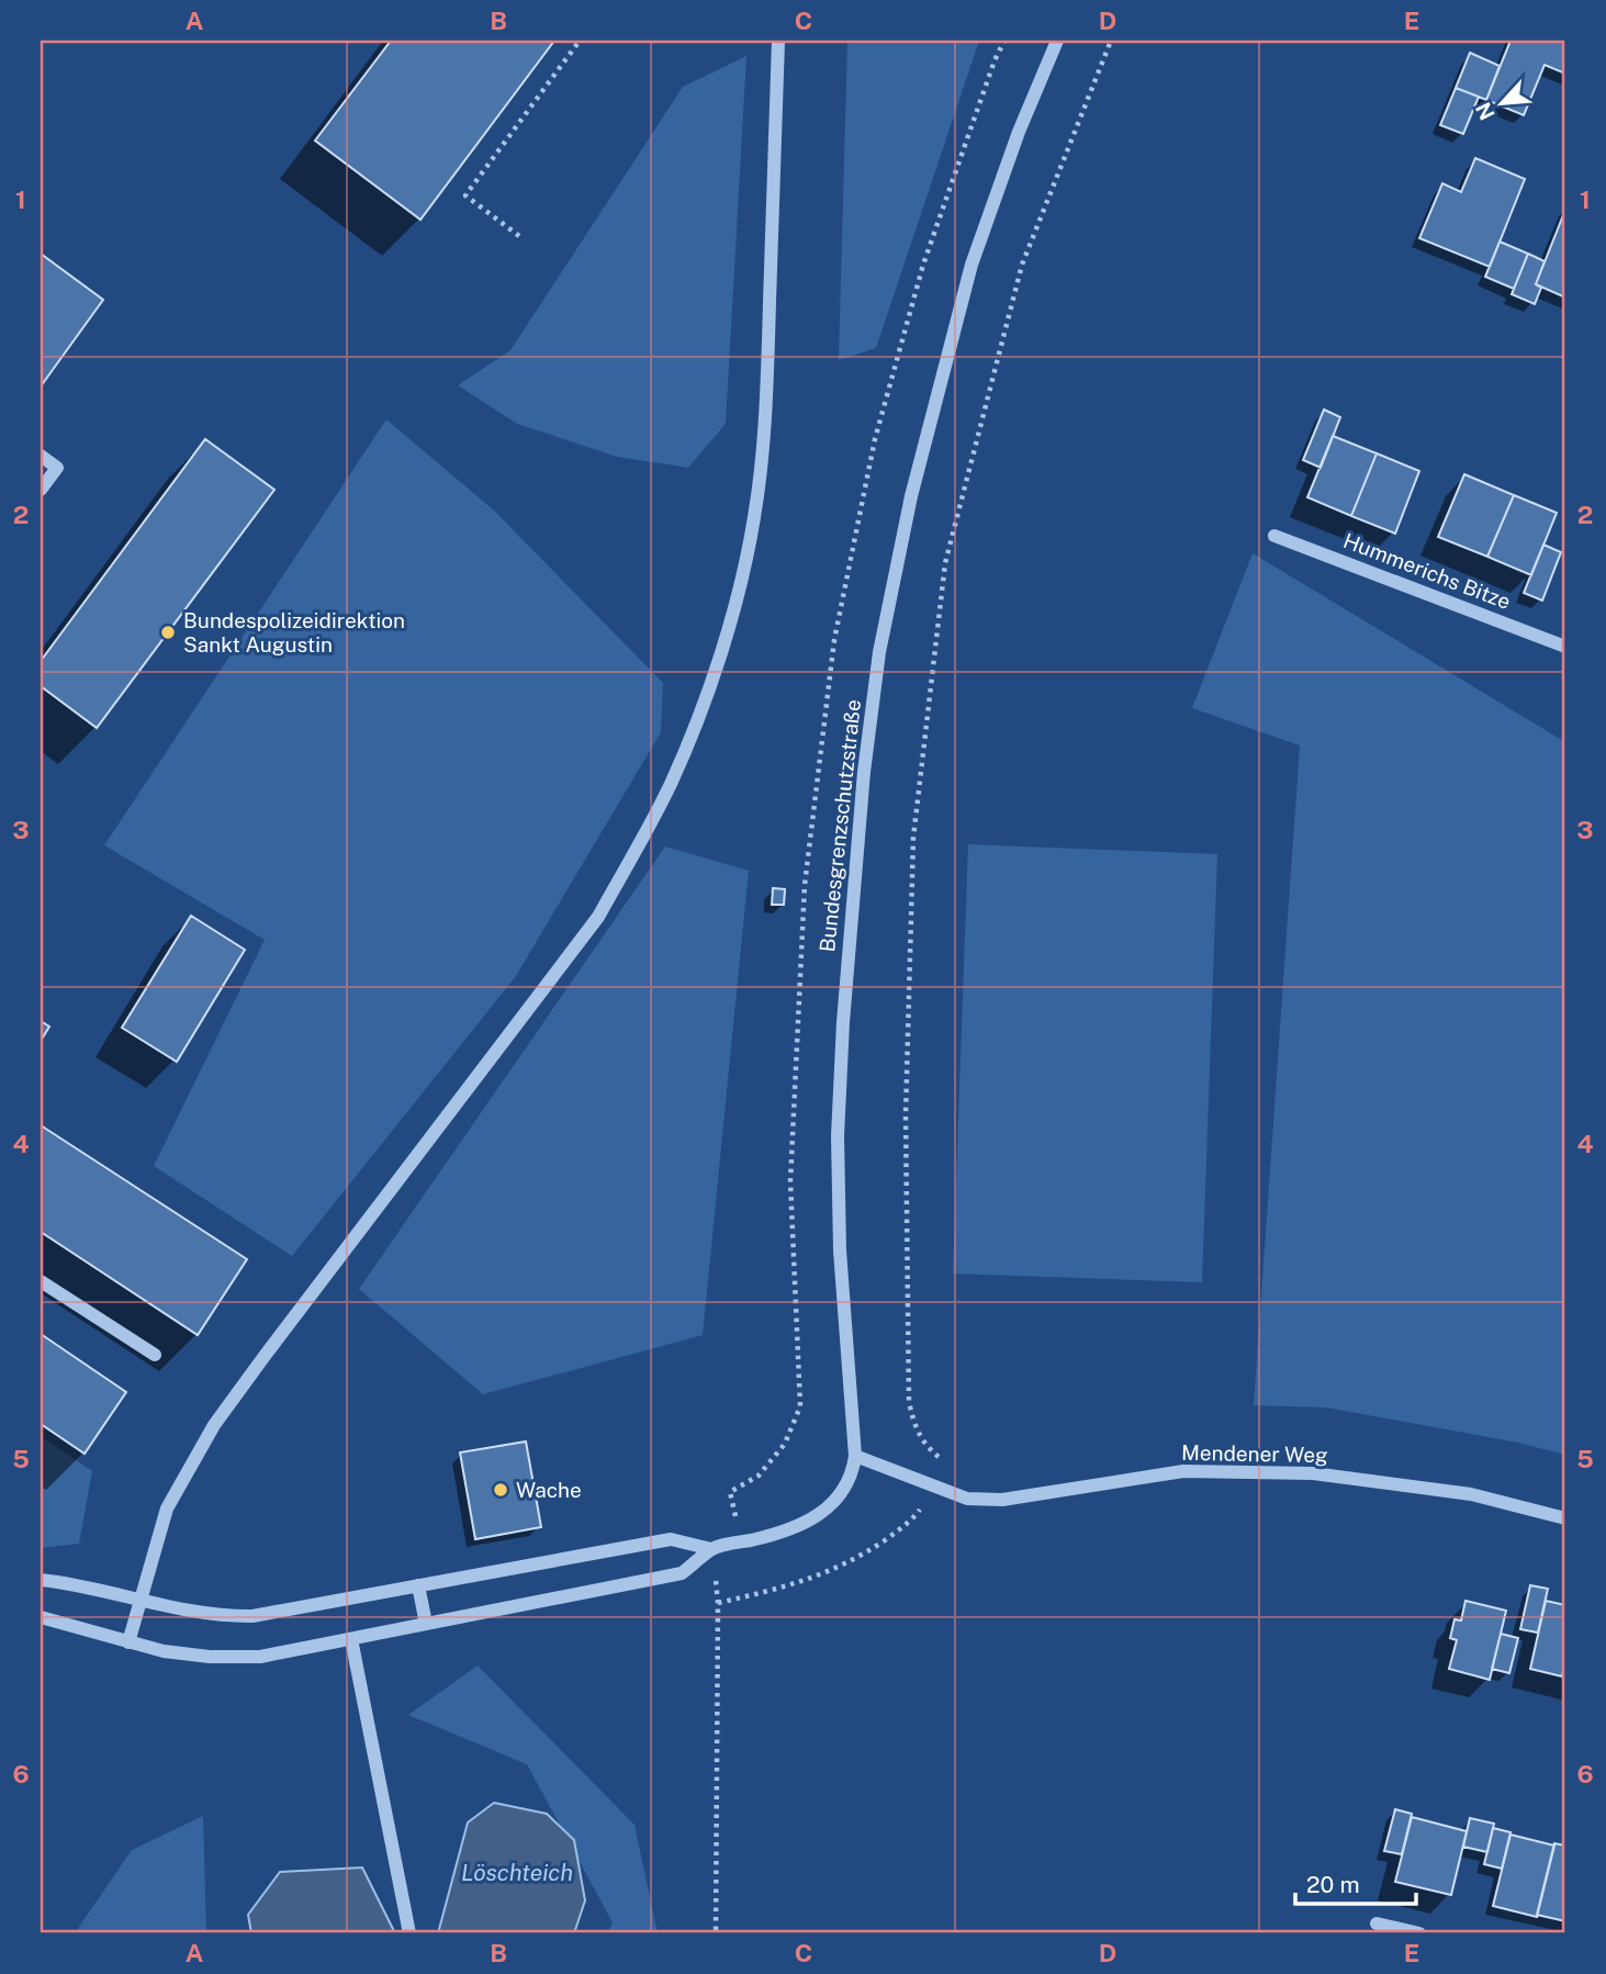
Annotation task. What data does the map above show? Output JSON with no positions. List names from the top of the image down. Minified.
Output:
{"streets":{"street":["Hummerichs Bitze","Bundesgrenzschutzstraße","Mendener Weg"]},"crossings":[["Bundesgrenzschutzstraße","Mendener Weg"]],"water":["Löschteich"],"places":["Bundespolizeidirektion Sankt Augustin","Wache"],"scale_bar":"20 m","north":"bottom left","grid":{"columns":["A","B","C","D","E"],"rows":["1","2","3","4","5","6"]}}
